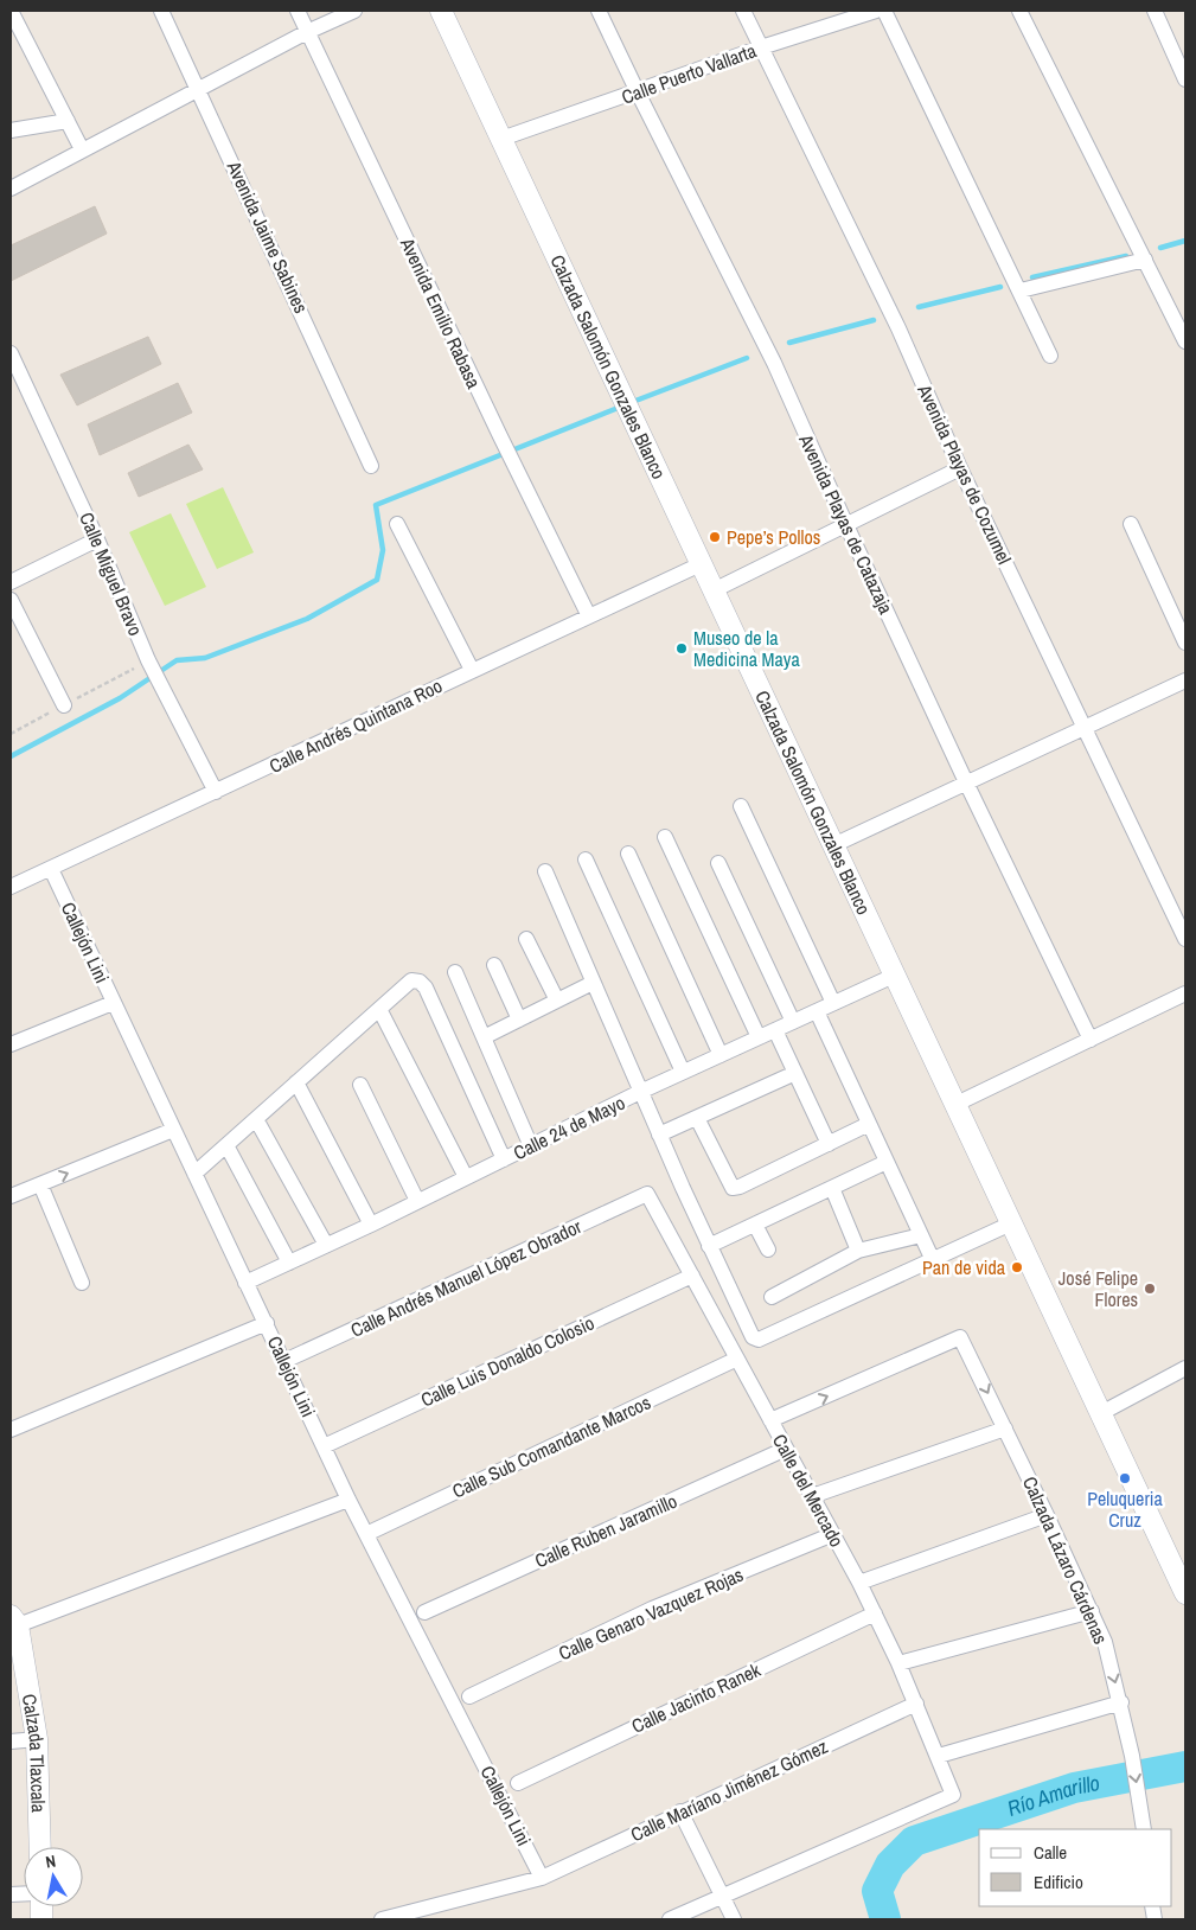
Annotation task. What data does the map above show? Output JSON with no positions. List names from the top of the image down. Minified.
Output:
{"streets":{"street":["Calle Puerto Vallarta","Avenida Jaime Sabines","Avenida Emilio Rabasa","Calzada Salomón Gonzales Blanco","Avenida Playas de Cozumel","Avenida Playas de Catazaja","Calle Miguel Bravo","Calle Andrés Quintana Roo","Callejón Lini","Calle 24 de Mayo","Calle Andrés Manuel López Obrador","Calle Luis Donaldo Colosio","Calle Sub Comandante Marcos","Calle del Mercado","Calle Ruben Jaramillo","Calzada Lázaro Cárdenas","Calle Genaro Vazquez Rojas","Calle Jacinto Ranek","Calzada Tlaxcala","Calle Maríano Jiménez Gómez"]},"crossings":[["Calle Puerto Vallarta","Calzada Salomón Gonzales Blanco"],["Calle Puerto Vallarta","Avenida Playas de Cozumel"],["Calle Puerto Vallarta","Avenida Playas de Catazaja"],["Avenida Emilio Rabasa","Calle Andrés Quintana Roo"],["Calzada Salomón Gonzales Blanco","Calle Andrés Quintana Roo"],["Calzada Salomón Gonzales Blanco","Calle 24 de Mayo"],["Calle Miguel Bravo","Calle Andrés Quintana Roo"],["Calle Andrés Quintana Roo","Callejón Lini"],["Callejón Lini","Calle 24 de Mayo"],["Callejón Lini","Calle Andrés Manuel López Obrador"],["Callejón Lini","Calle Luis Donaldo Colosio"],["Callejón Lini","Calle Sub Comandante Marcos"],["Callejón Lini","Calle Maríano Jiménez Gómez"],["Calle Andrés Manuel López Obrador","Calle del Mercado"],["Calle Luis Donaldo Colosio","Calle del Mercado"],["Calle Sub Comandante Marcos","Calle del Mercado"],["Calle del Mercado","Calle Ruben Jaramillo"],["Calle del Mercado","Calzada Lázaro Cárdenas"],["Calle del Mercado","Calle Genaro Vazquez Rojas"],["Calle del Mercado","Calle Jacinto Ranek"],["Calle del Mercado","Calle Maríano Jiménez Gómez"]],"water":["Río Amarillo"],"places":["Pepe’s Pollos","Museo de la Medicina Maya","Pan de vida","José Felipe Flores","Peluqueria Cruz"],"legend":["Calle","Edificio"],"north":"top"}
